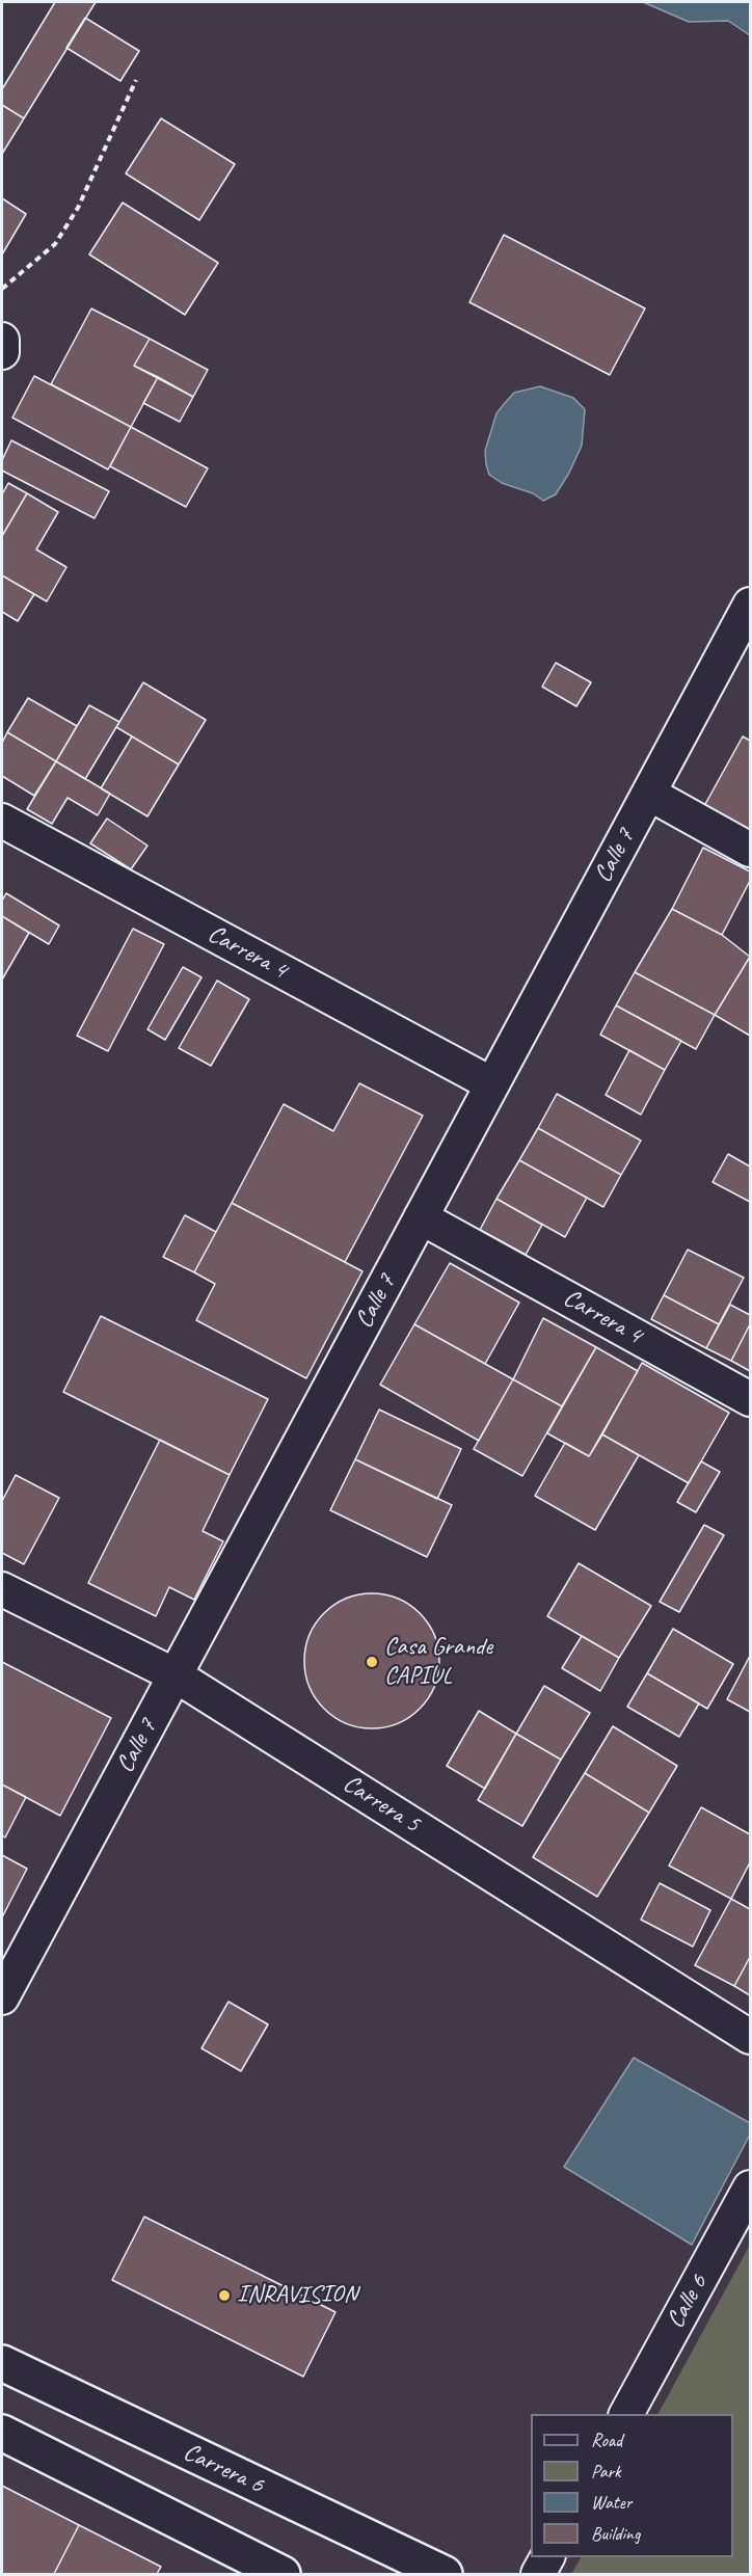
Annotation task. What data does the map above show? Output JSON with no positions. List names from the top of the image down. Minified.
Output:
{"streets":{"main road":["Carrera 6"],"street":["Calle 7","Carrera 4","Carrera 5","Calle 6"]},"crossings":[["Calle 7","Carrera 4"],["Calle 7","Carrera 5"]],"places":["Casa Grande CAPIUL","INRAVISION"],"legend":["Road","Park","Water","Building"]}
